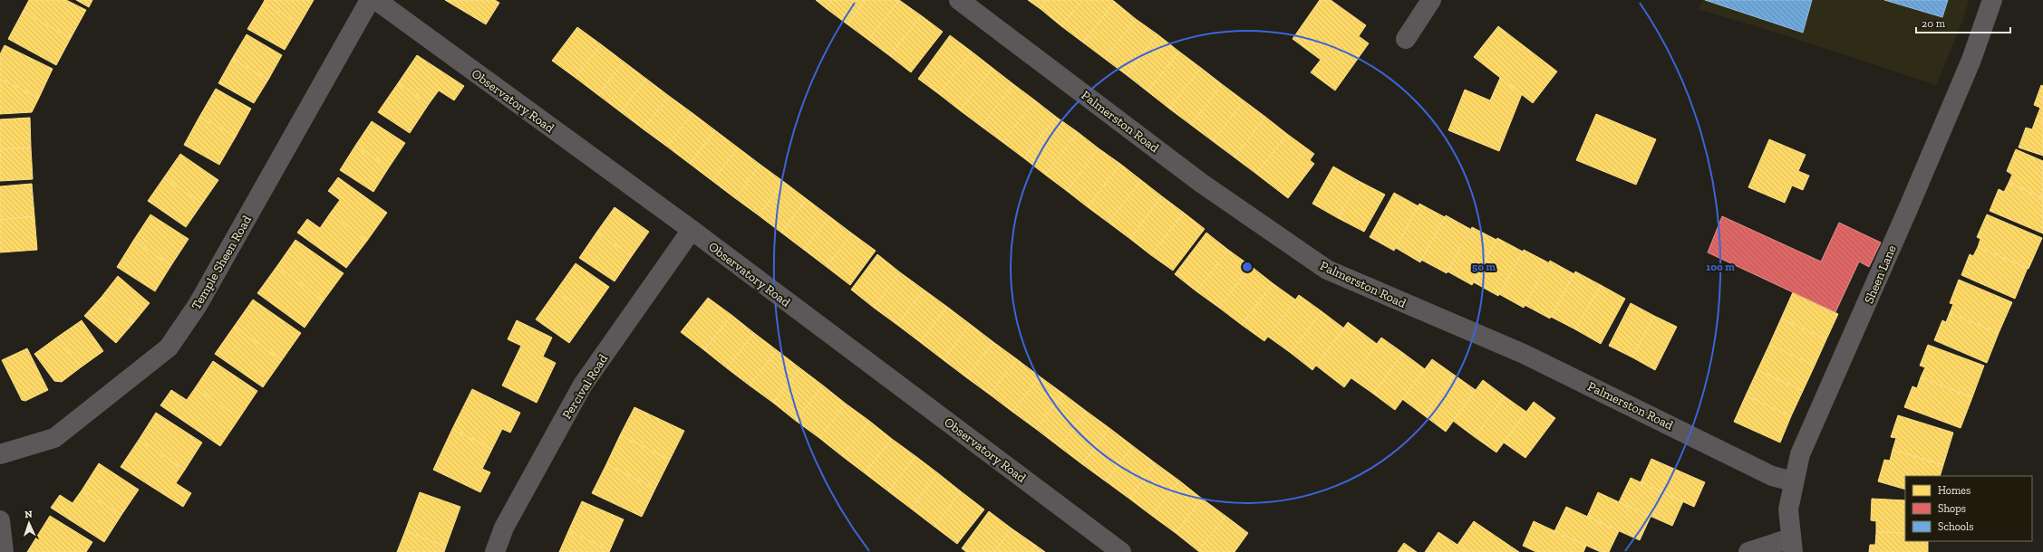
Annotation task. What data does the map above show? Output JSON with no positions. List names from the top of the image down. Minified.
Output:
{"streets":{"main road":["Sheen Lane"],"street":["Observatory Road","Palmerston Road","Temple Sheen Road","Percival Road"]},"crossings":[["Observatory Road","Percival Road"],["Palmerston Road","Sheen Lane"]],"legend":["Homes","Shops","Schools"],"scale_bar":"20 m","north":"top","rings":["50 m","100 m"]}
